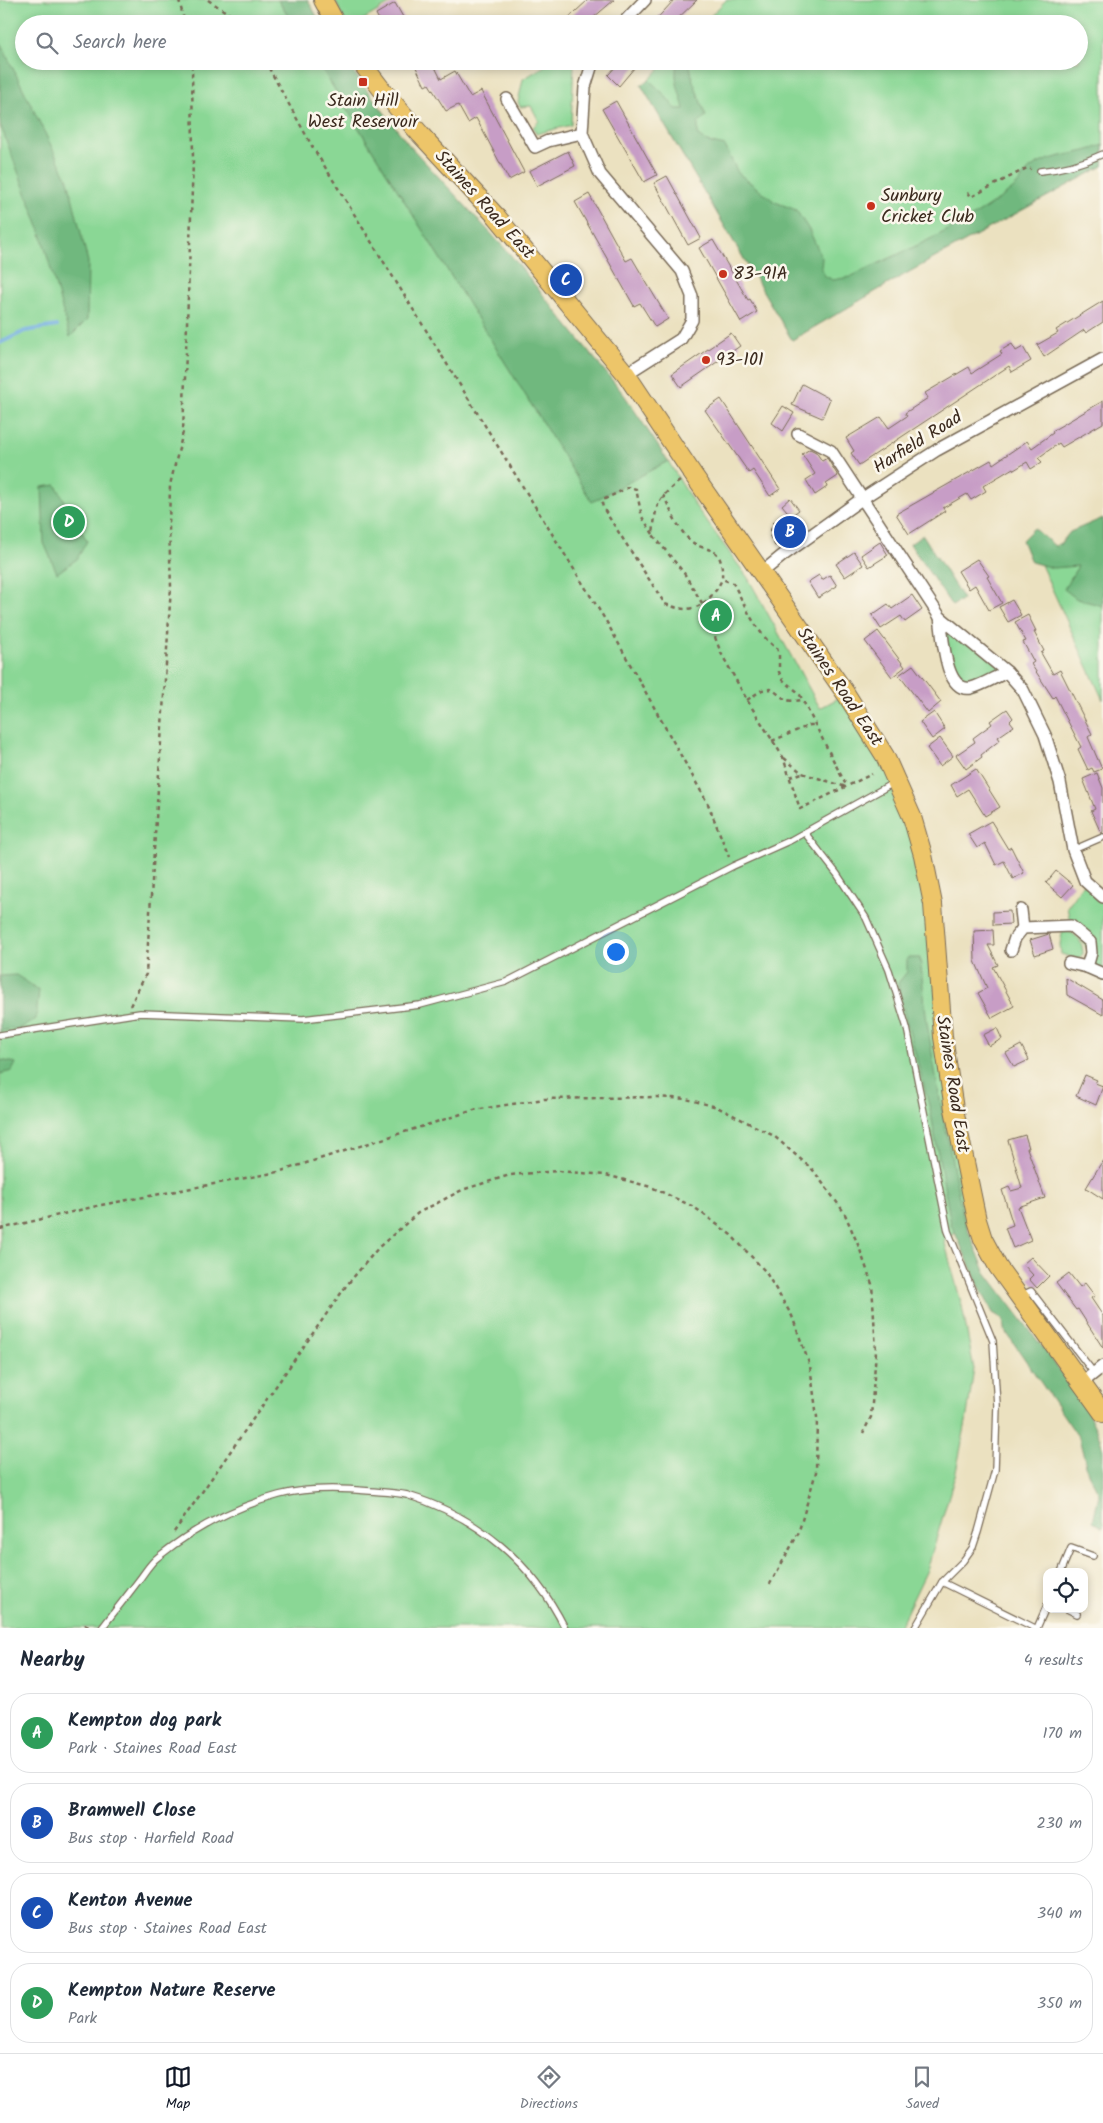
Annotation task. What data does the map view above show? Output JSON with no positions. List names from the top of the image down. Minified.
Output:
{"streets":{"highway":["Staines Road East"],"street":["Harfield Road"]},"crossings":[["Staines Road East","Harfield Road"]],"places":{"transit":["Stain Hill West Reservoir"],"other":["Sunbury Cricket Club","83-91A","93-101"]},"page":{"search":"Search here","pins":["C","D","B","A"],"heading":["Nearby","4 results"],"list":[{"mark":"A","name":"Kempton dog park","note":"Park · Staines Road East","value":"170 m"},{"mark":"B","name":"Bramwell Close","note":"Bus stop · Harfield Road","value":"230 m"},{"mark":"C","name":"Kenton Avenue","note":"Bus stop · Staines Road East","value":"340 m"},{"mark":"D","name":"Kempton Nature Reserve","note":"Park","value":"350 m"}],"nav":["Map","Directions","Saved"]}}
